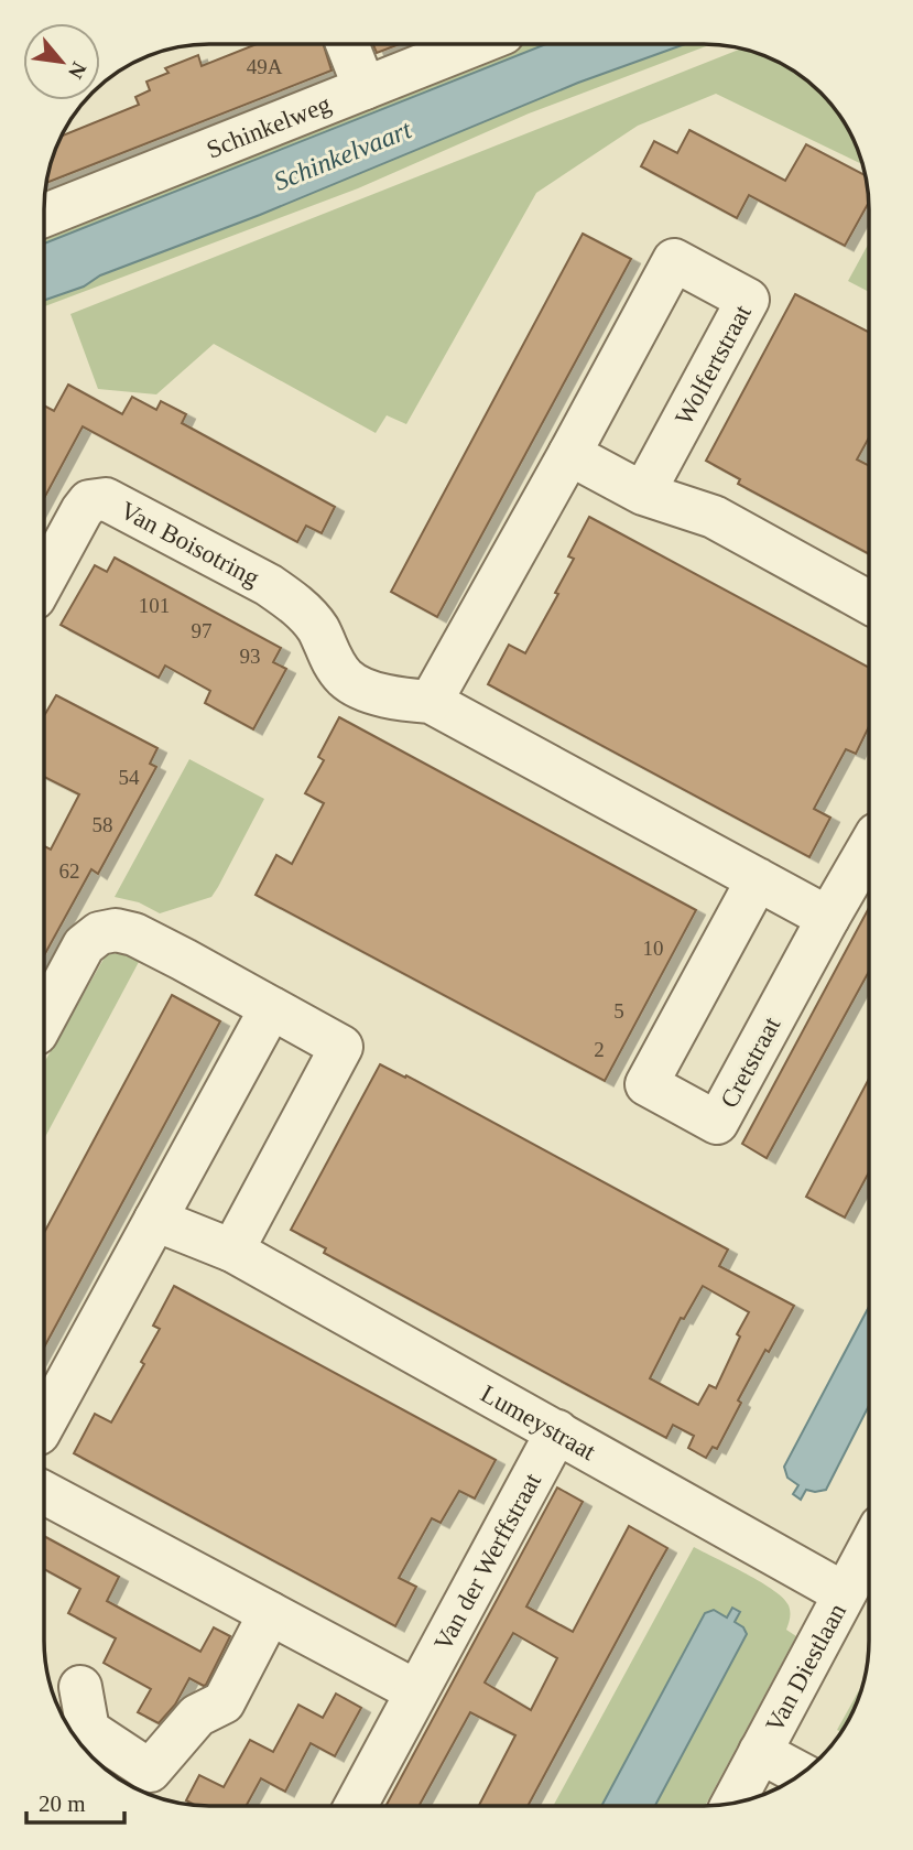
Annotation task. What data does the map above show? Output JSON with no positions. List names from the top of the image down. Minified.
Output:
{"streets":{"street":["Schinkelweg","Wolfertstraat","Van Boisotring","Cretstraat","Lumeystraat","Van der Werffstraat","Van Diestlaan"]},"crossings":[["Wolfertstraat","Van Boisotring"],["Lumeystraat","Van der Werffstraat"],["Lumeystraat","Van Diestlaan"]],"water":["Schinkelvaart"],"house_numbers":["49A","101","97","93","54","58","62","10","5","2"],"scale_bar":"20 m","north":"bottom right"}
